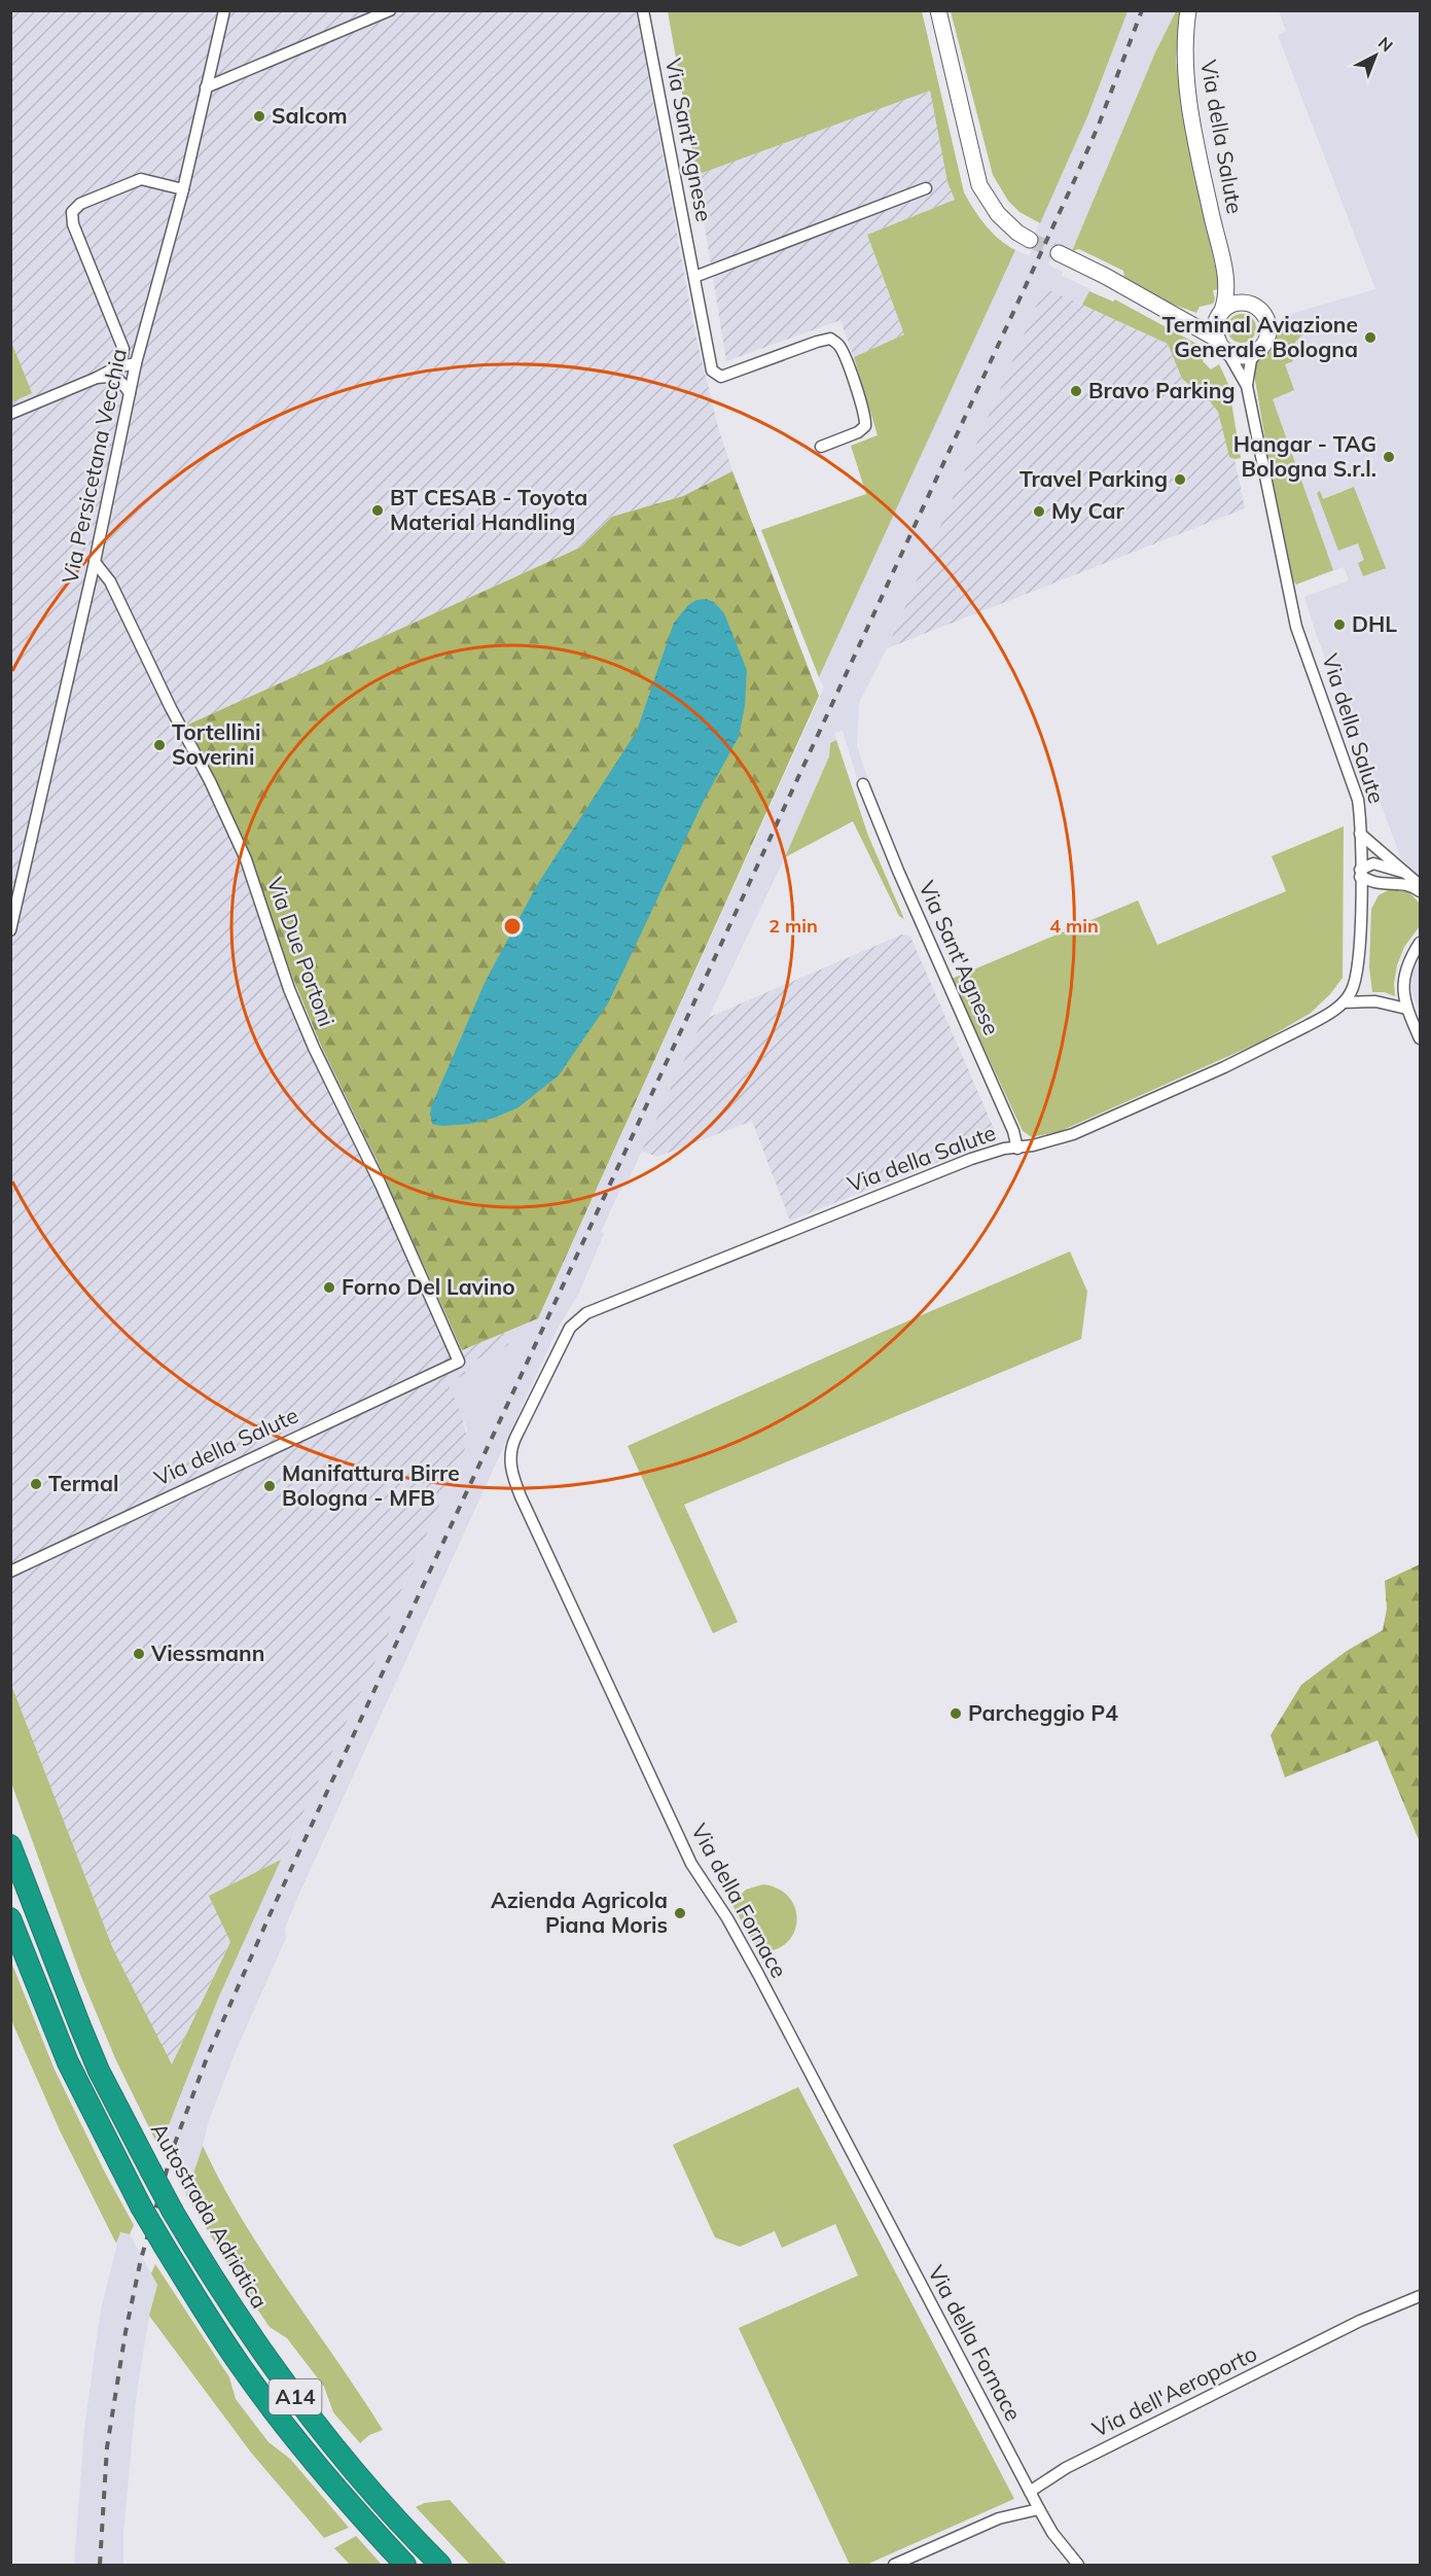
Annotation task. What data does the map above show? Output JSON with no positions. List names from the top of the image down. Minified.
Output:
{"streets":{"highway":["Autostrada Adriatica","A14"],"street":["Via della Salute","Via Sant'Agnese","Via Persicetana Vecchia","Via Due Portoni","Via della Fornace","Via dell'Aeroporto"]},"crossings":[["Via della Salute","Via Sant'Agnese"],["Via della Salute","Via Due Portoni"],["Via della Salute","Via della Fornace"],["Via Persicetana Vecchia","Via Due Portoni"],["Via della Fornace","Via dell'Aeroporto"]],"places":["Salcom","Terminal Aviazione Generale Bologna","Bravo Parking","Hangar - TAG Bologna S.r.l.","Travel Parking","BT CESAB - Toyota Material Handling","My Car","DHL","Tortellini Soverini","Forno Del Lavino","Termal","Manifattura Birre Bologna - MFB","Viessmann","Parcheggio P4","Azienda Agricola Piana Moris"],"north":"top right","rings":["2 min","4 min"]}
